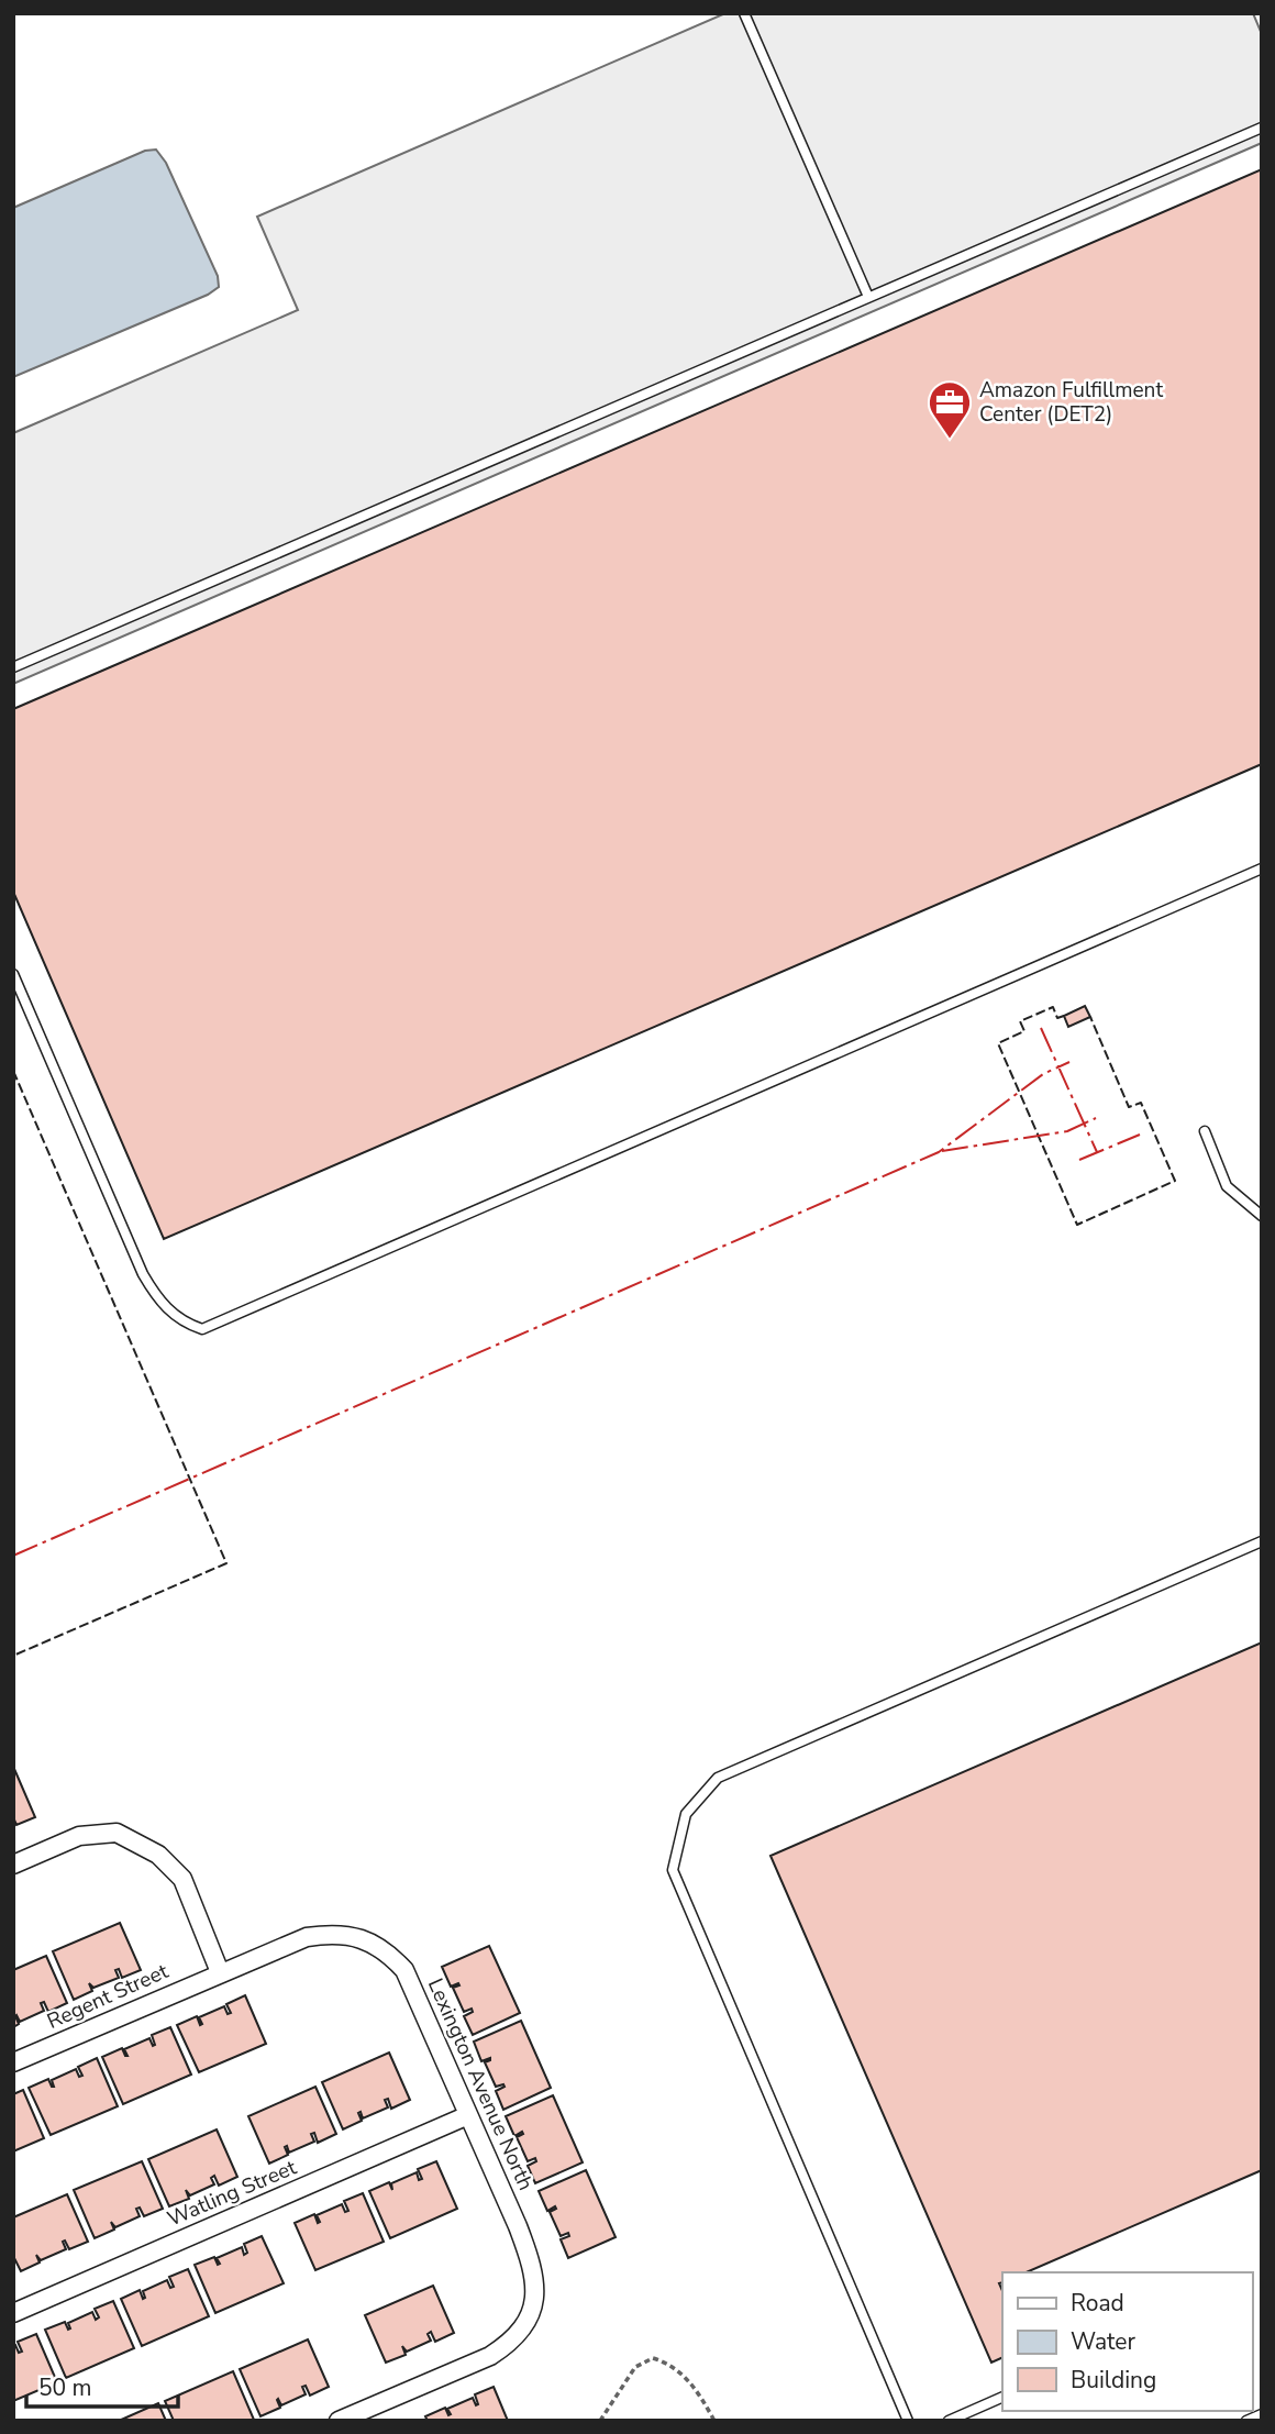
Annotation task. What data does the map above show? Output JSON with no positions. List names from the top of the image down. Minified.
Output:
{"streets":{"street":["Regent Street","Lexington Avenue North","Watling Street"]},"crossings":[["Regent Street","Lexington Avenue North"],["Lexington Avenue North","Watling Street"]],"places":{"office":["Amazon Fulfillment Center (DET2)"]},"legend":["Road","Water","Building"],"scale_bar":"50 m"}
